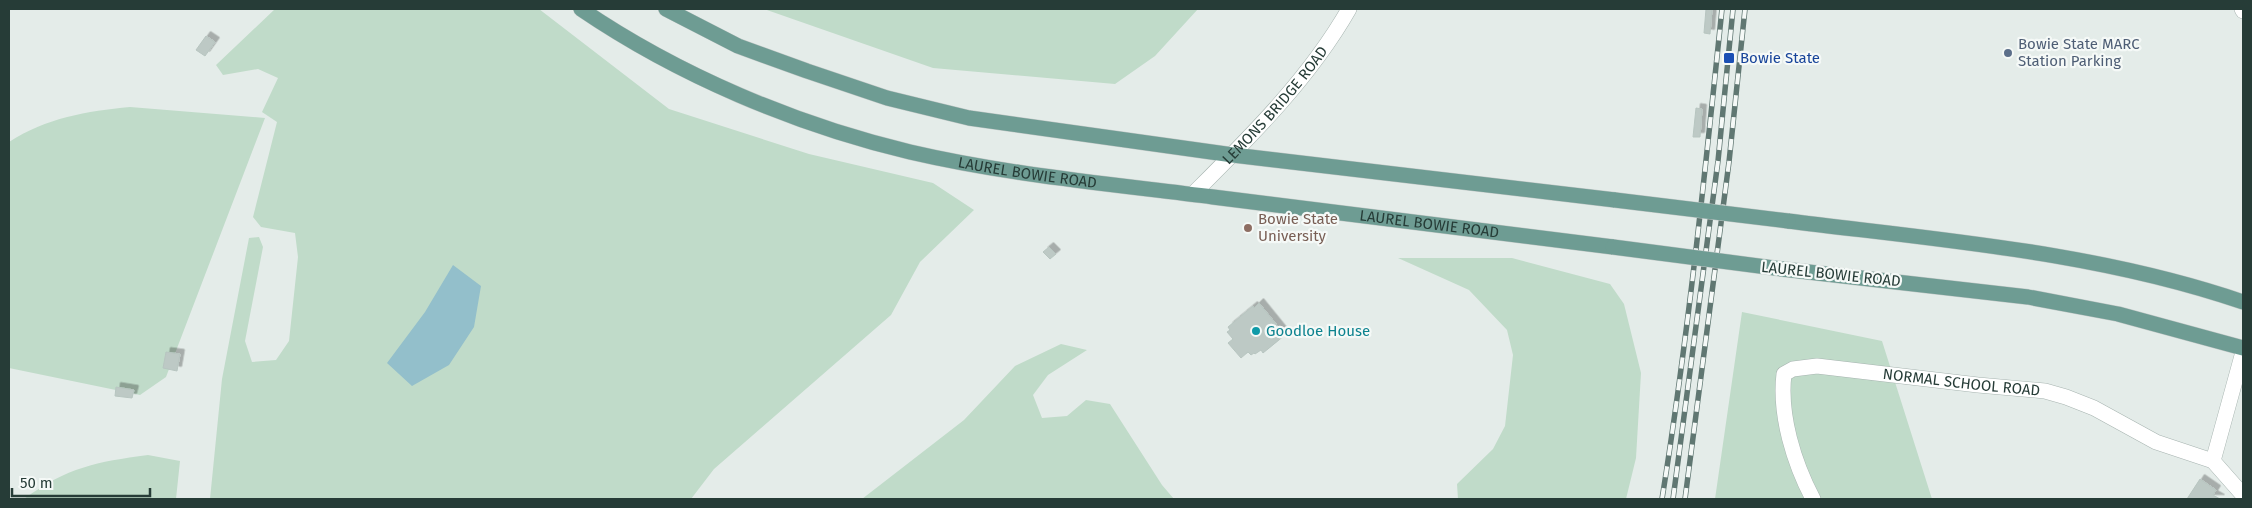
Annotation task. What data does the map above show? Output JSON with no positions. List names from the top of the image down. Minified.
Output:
{"streets":{"main road":["LAUREL BOWIE ROAD"],"street":["LEMONS BRIDGE ROAD","NORMAL SCHOOL ROAD"]},"crossings":[["LEMONS BRIDGE ROAD","LAUREL BOWIE ROAD"]],"places":{"other":["Bowie State MARC Station Parking","Bowie State University","Goodloe House"],"transit":["Bowie State"]},"scale_bar":"50 m"}
